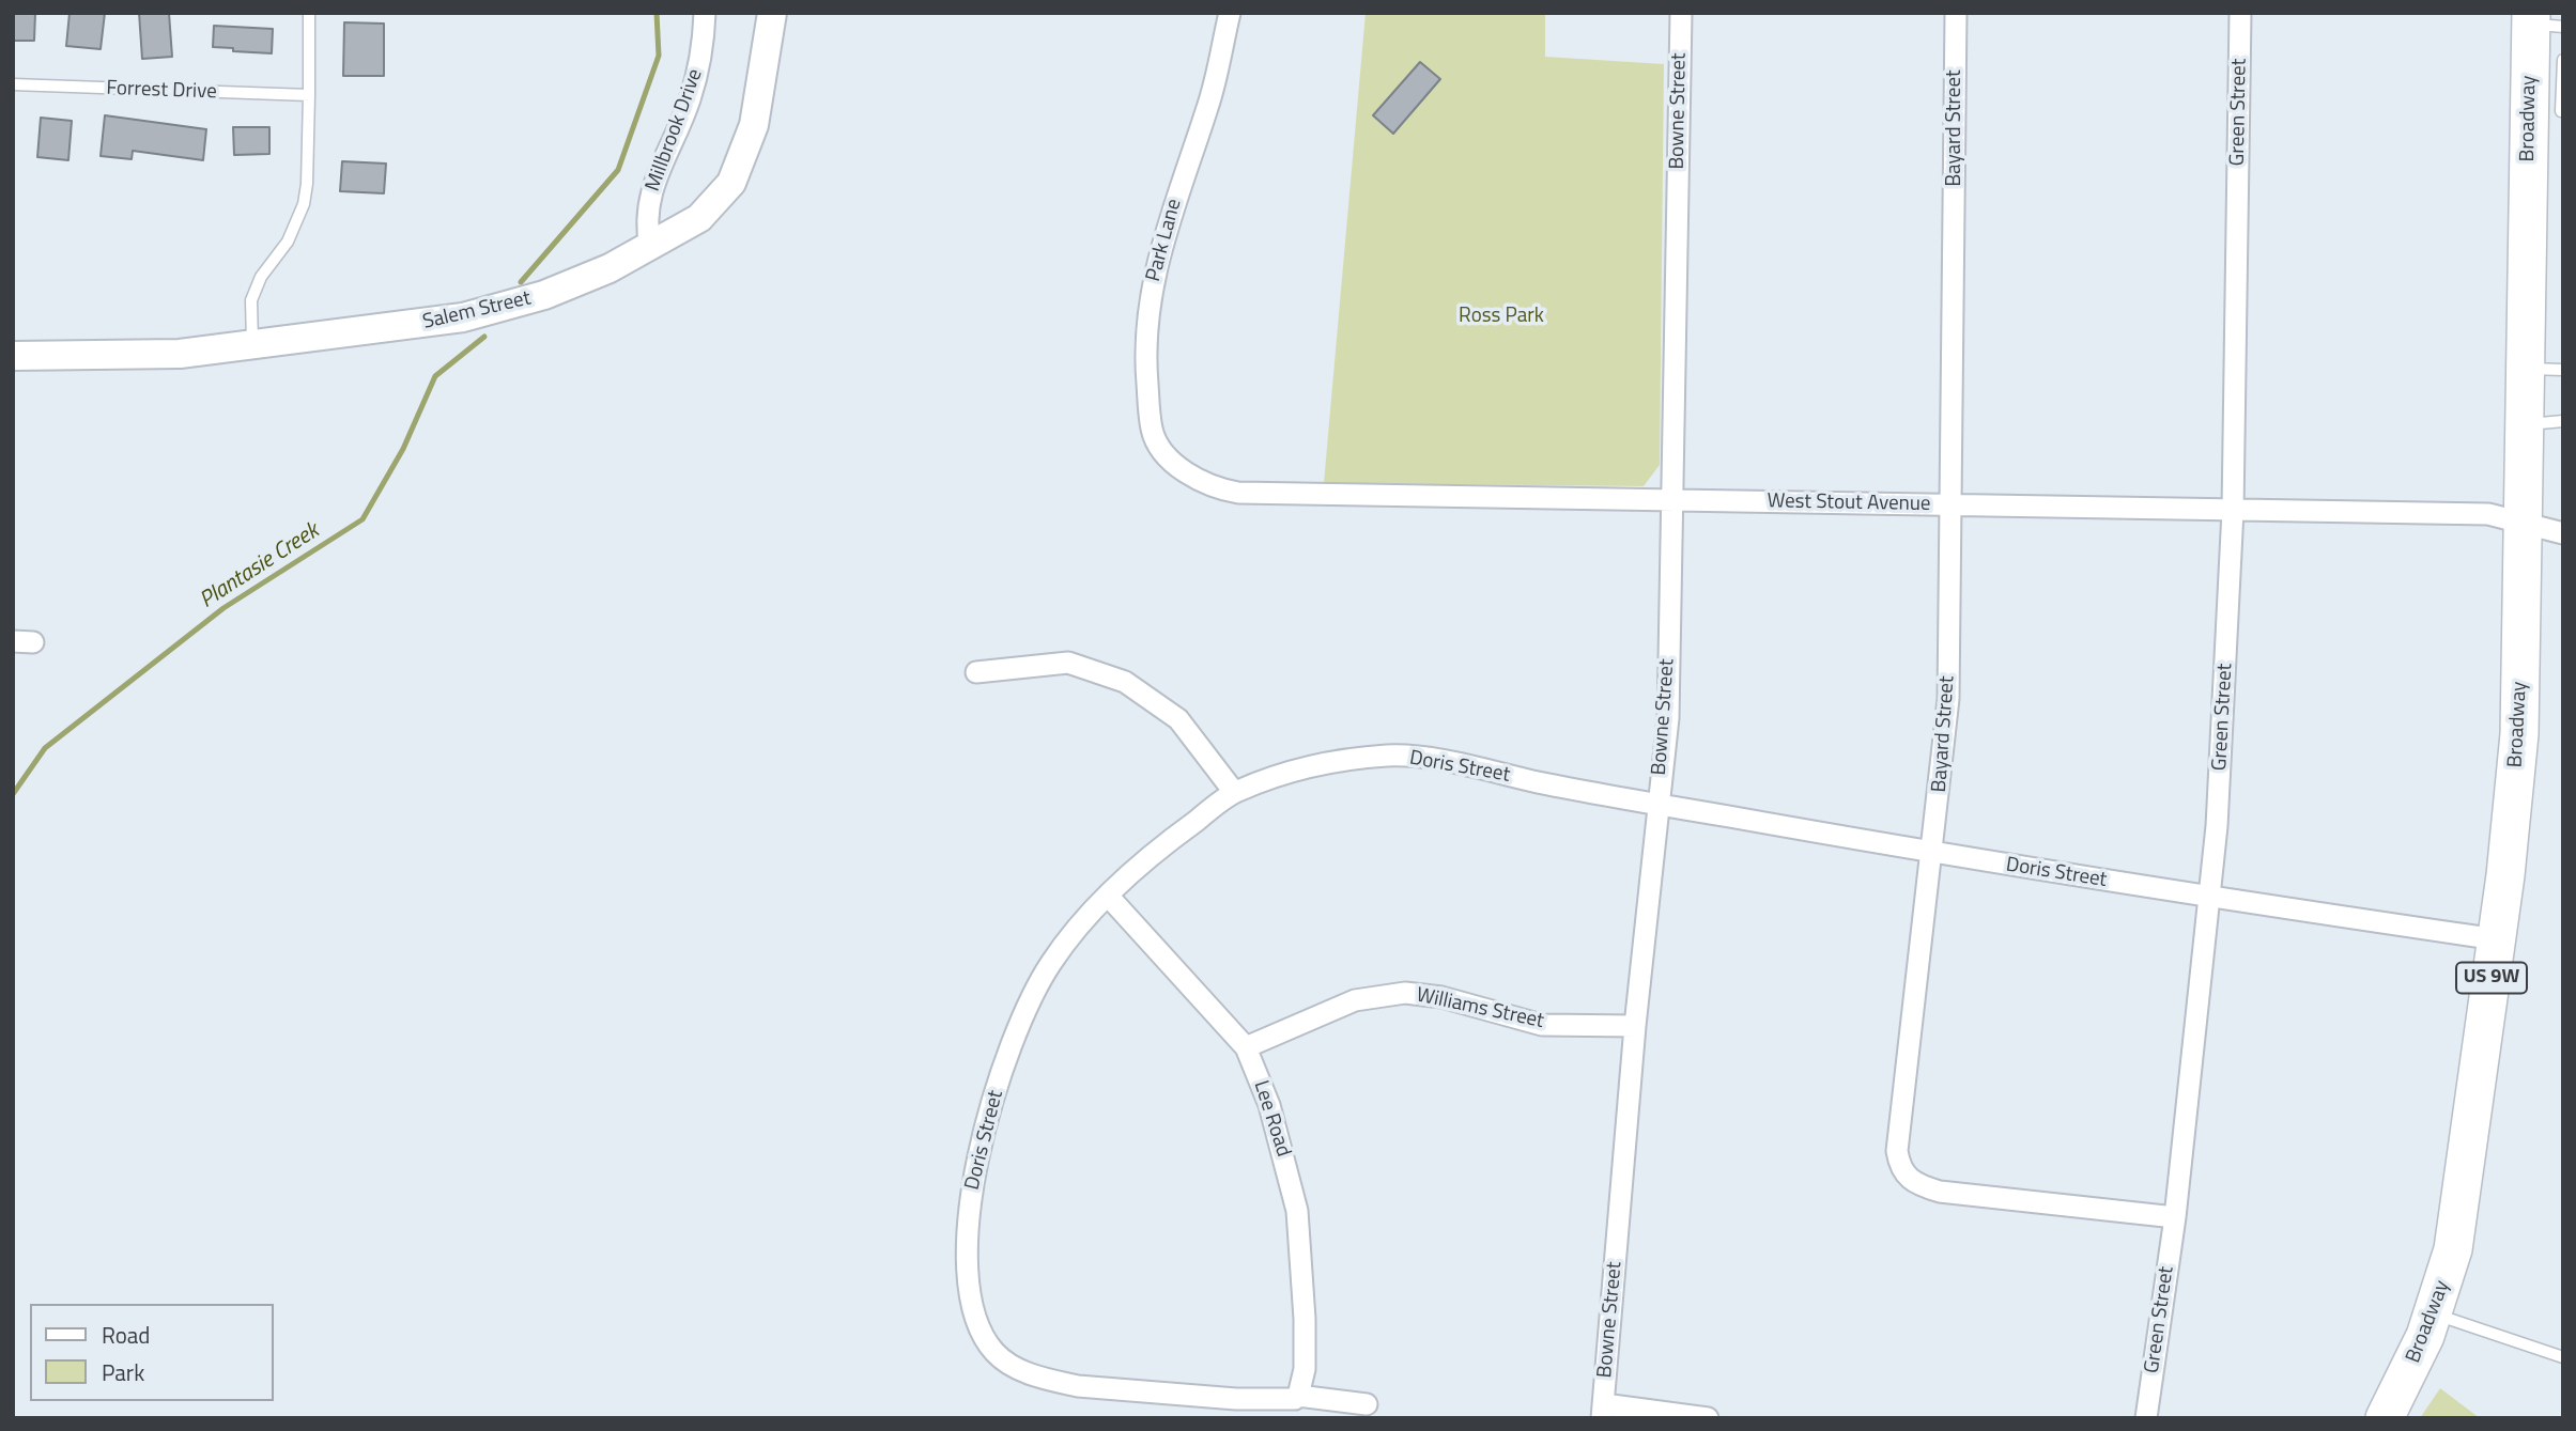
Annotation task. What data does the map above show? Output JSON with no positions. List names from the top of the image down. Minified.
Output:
{"streets":{"highway":["Broadway","US 9W"],"street":["Bowne Street","Green Street","Bayard Street","Millbrook Drive","Park Lane","Salem Street","West Stout Avenue","Doris Street","Williams Street","Lee Road"],"lane":["Forrest Drive"]},"crossings":[["Bowne Street","West Stout Avenue"],["Bowne Street","Doris Street"],["Bowne Street","Williams Street"],["Green Street","Bayard Street"],["Green Street","West Stout Avenue"],["Green Street","Doris Street"],["Broadway","West Stout Avenue"],["Broadway","Doris Street"],["Bayard Street","West Stout Avenue"],["Bayard Street","Doris Street"],["Millbrook Drive","Salem Street"],["Park Lane","West Stout Avenue"],["Doris Street","Lee Road"],["Williams Street","Lee Road"]],"water":["Plantasie Creek"],"parks":["Ross Park"],"legend":["Road","Park"]}
